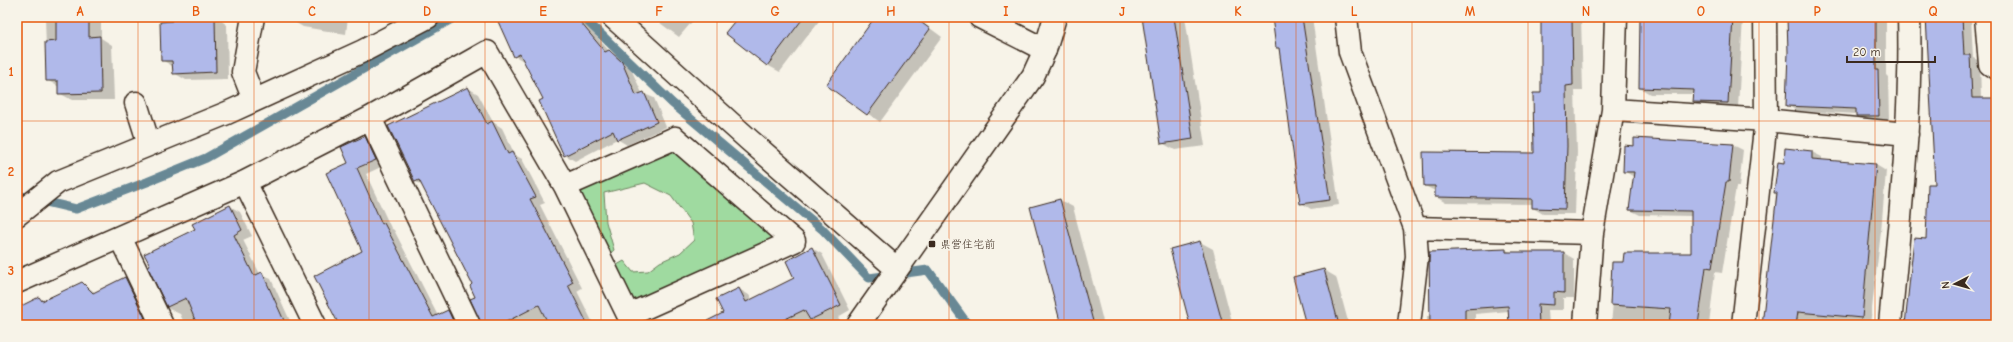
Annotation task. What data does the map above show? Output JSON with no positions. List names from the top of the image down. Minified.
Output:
{"places":{"transit":["県営住宅前"]},"scale_bar":"20 m","north":"left","grid":{"columns":["A","B","C","D","E","F","G","H","I","J","K","L","M","N","O","P","Q"],"rows":["1","2","3"]}}
